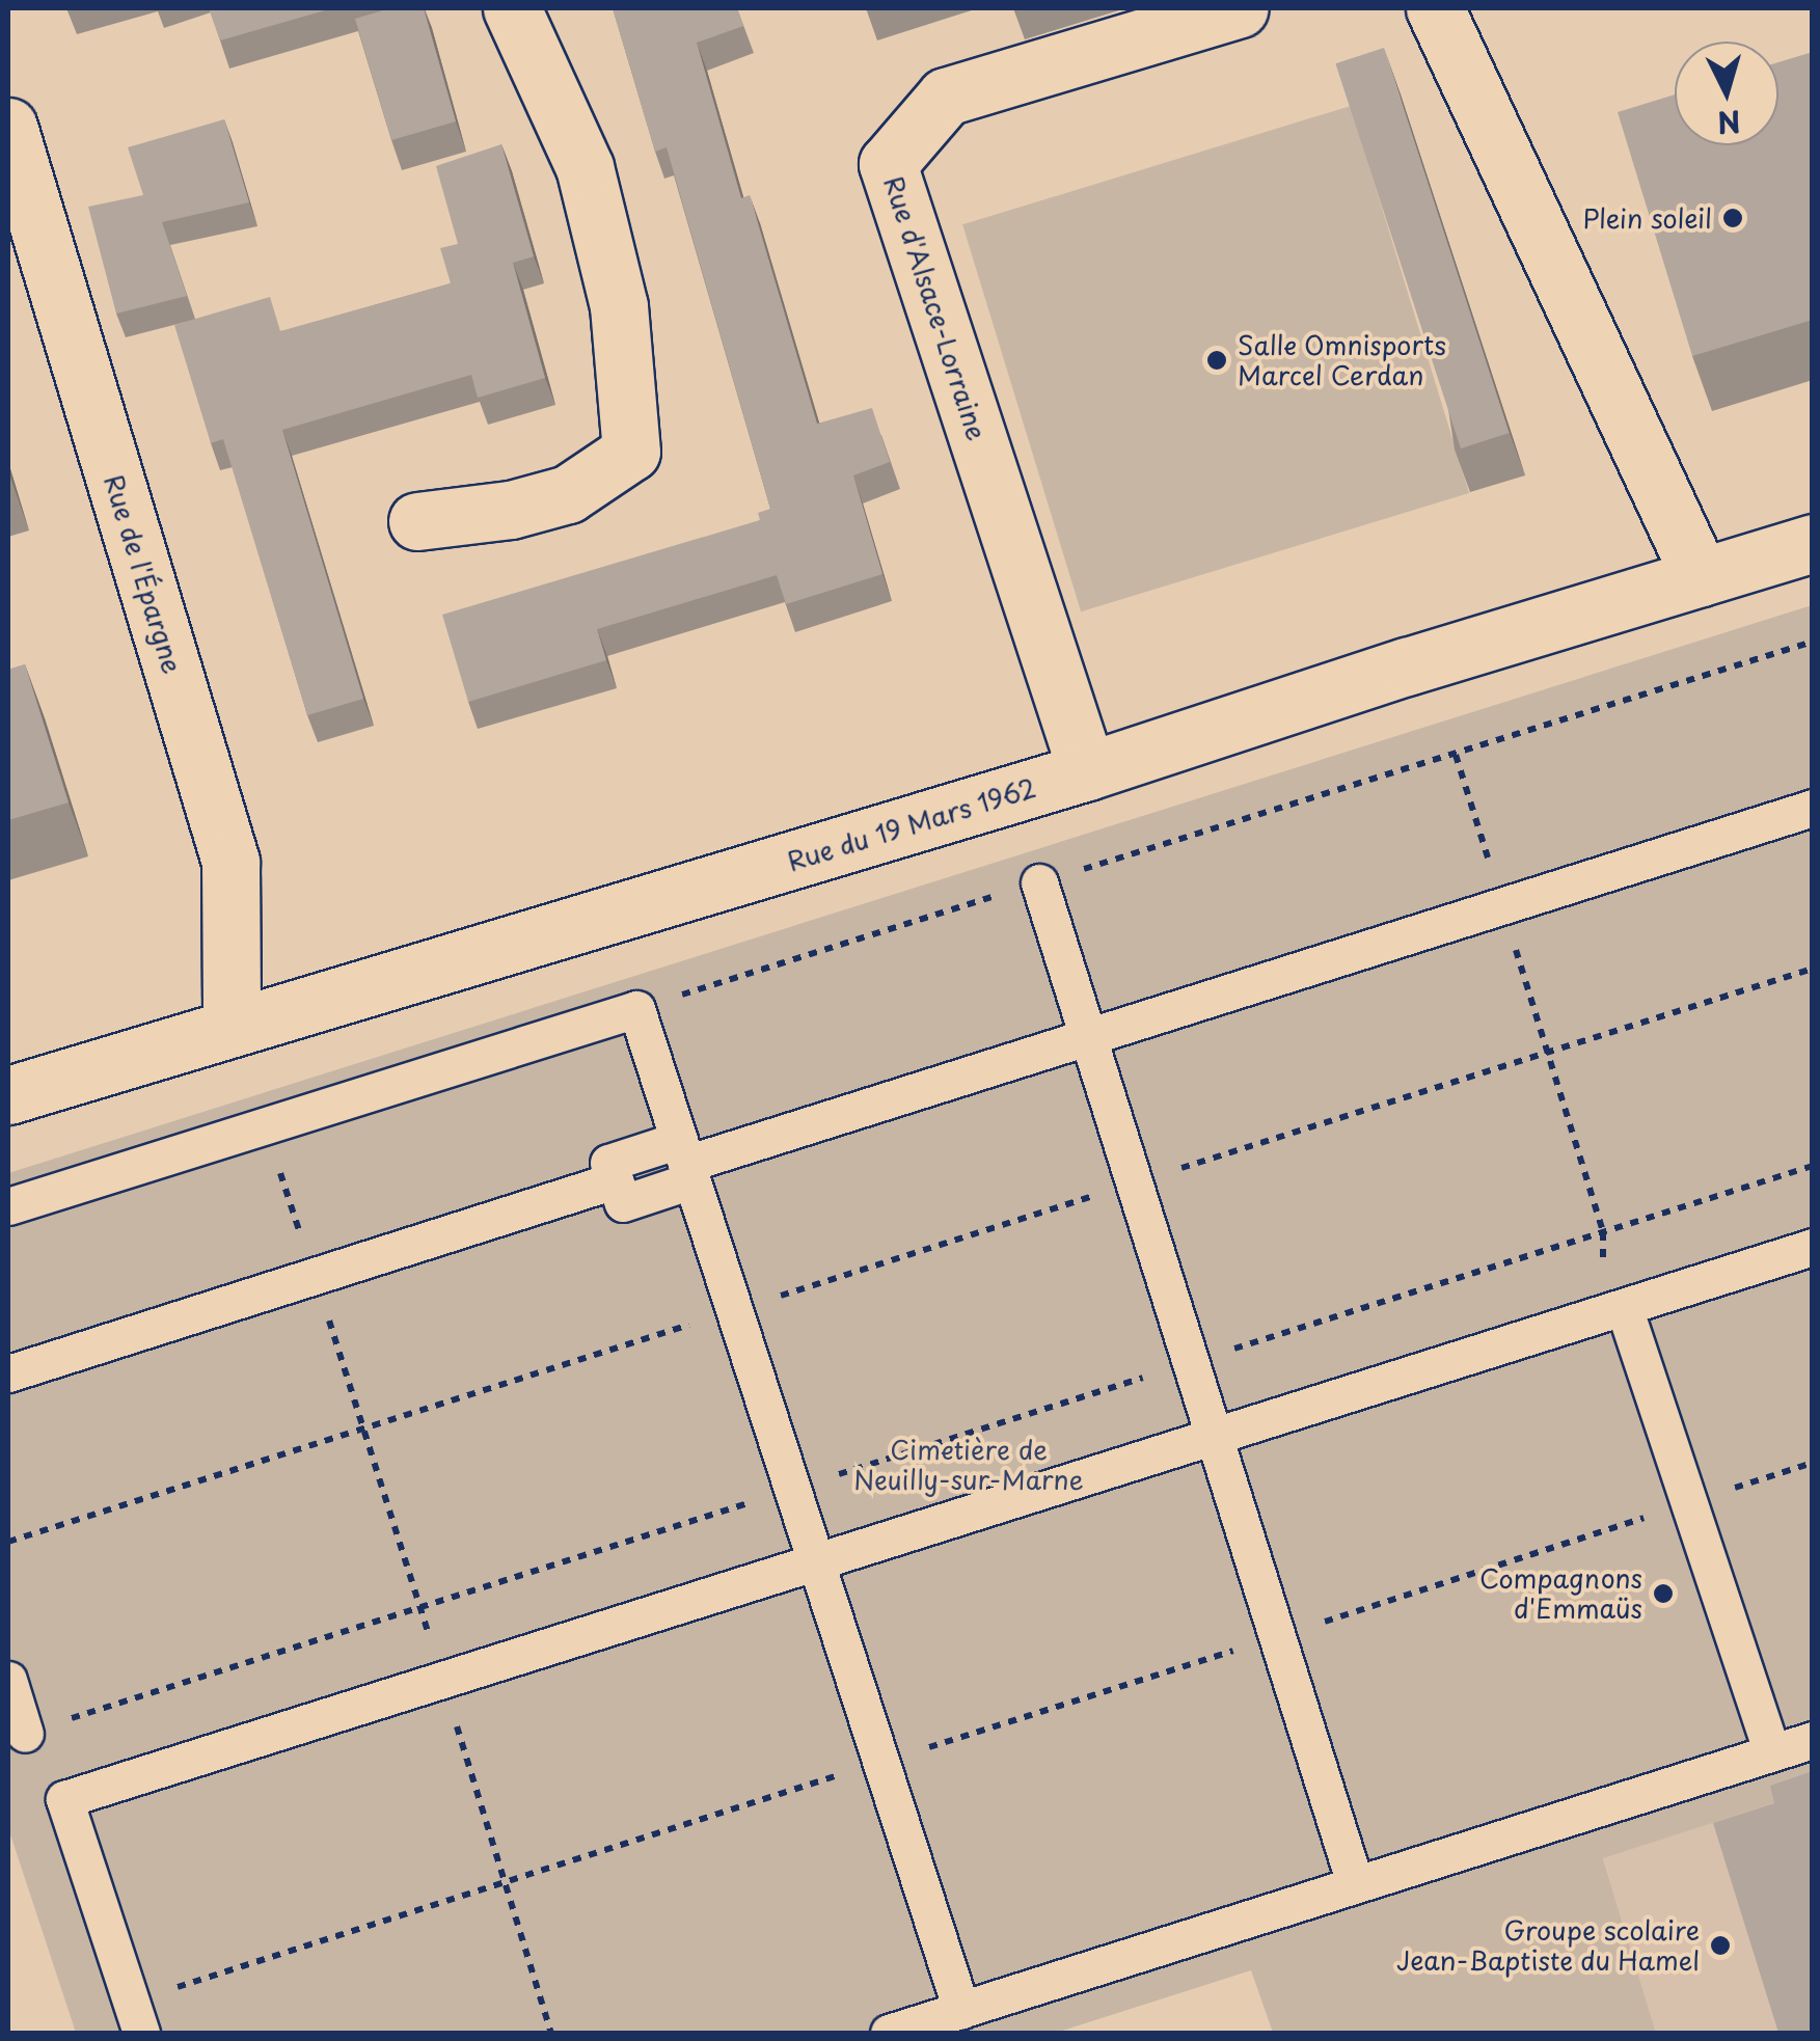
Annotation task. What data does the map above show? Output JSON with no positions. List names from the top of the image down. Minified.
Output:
{"streets":{"street":["Rue d'Alsace-Lorraine","Rue de l'Épargne","Rue du 19 Mars 1962"]},"crossings":[["Rue d'Alsace-Lorraine","Rue du 19 Mars 1962"],["Rue de l'Épargne","Rue du 19 Mars 1962"]],"parks":["Cimetière de Neuilly-sur-Marne"],"places":["Plein soleil","Salle Omnisports Marcel Cerdan","Compagnons d'Emmaüs","Groupe scolaire Jean-Baptiste du Hamel"],"north":"bottom"}
